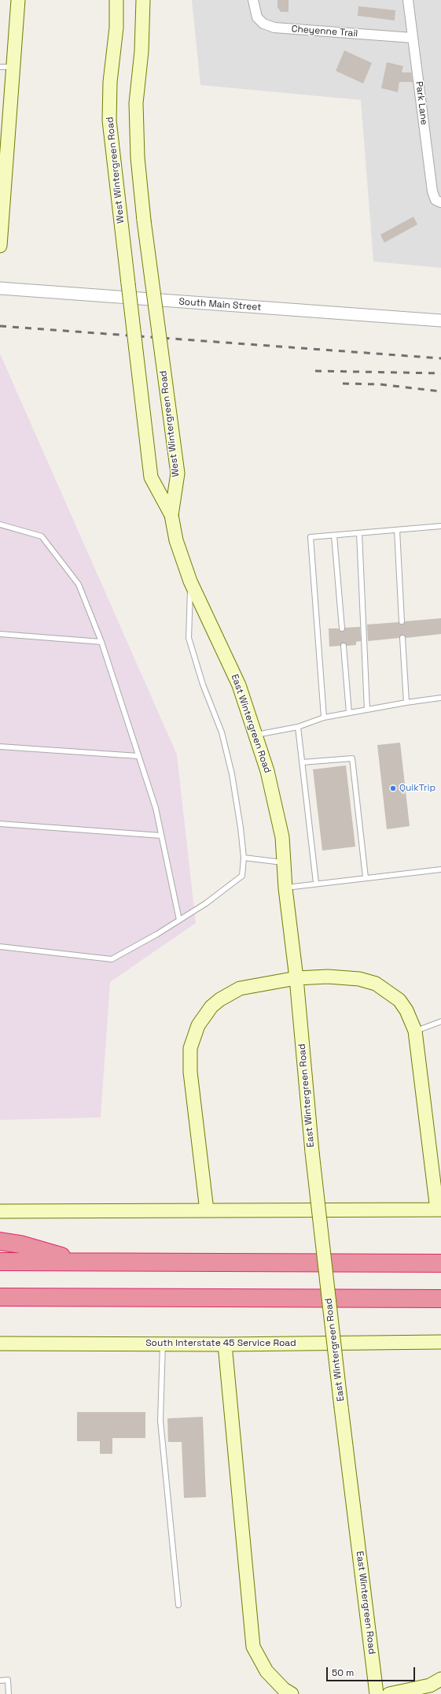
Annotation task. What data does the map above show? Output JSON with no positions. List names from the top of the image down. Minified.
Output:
{"streets":{"main road":["West Wintergreen Road","East Wintergreen Road","South Interstate 45 Service Road"],"street":["Cheyenne Trail","Park Lane","South Main Street"]},"crossings":[["Cheyenne Trail","Park Lane"],["West Wintergreen Road","East Wintergreen Road"]],"places":["QuikTrip"],"scale_bar":"50 m"}
